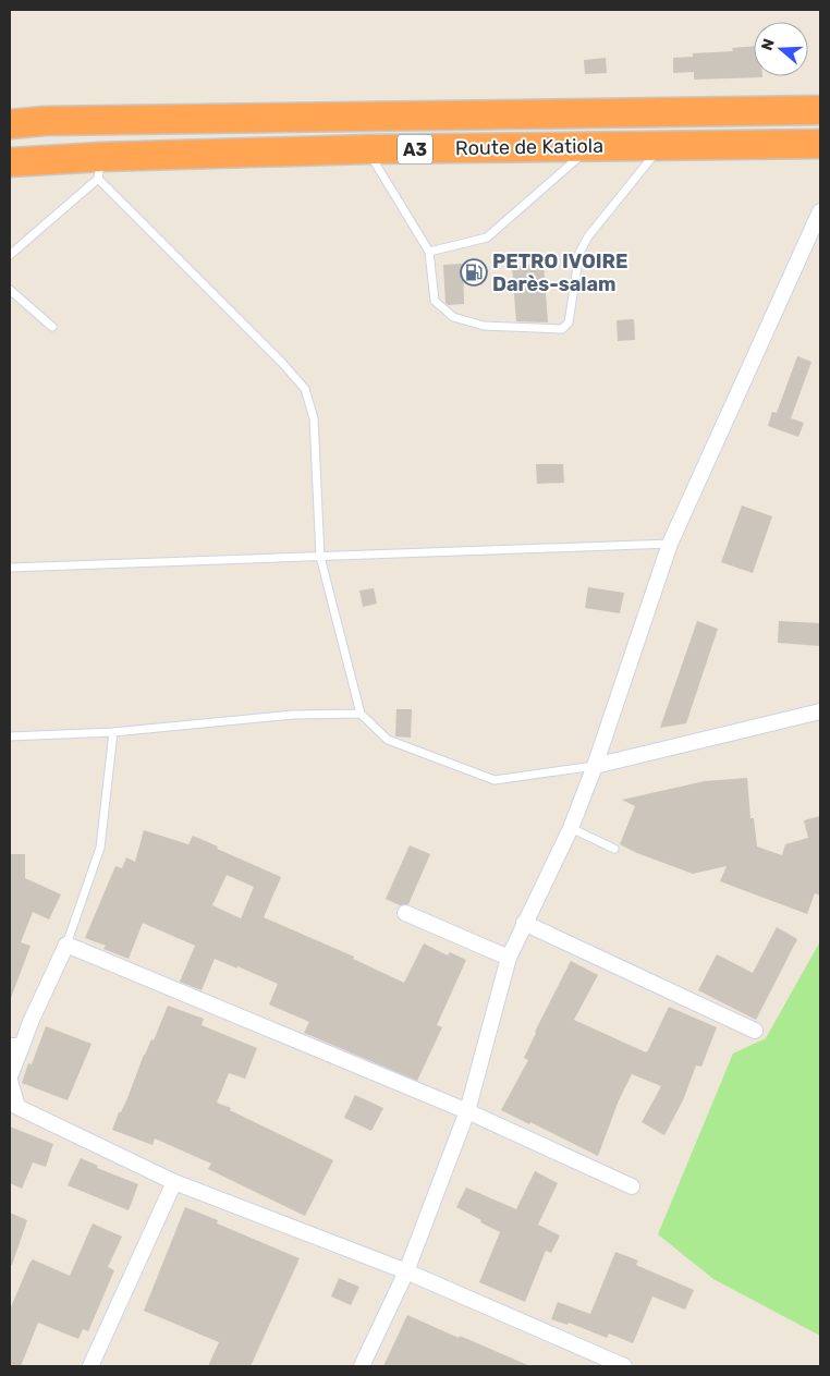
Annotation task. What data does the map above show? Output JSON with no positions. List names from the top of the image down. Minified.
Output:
{"streets":{"highway":["Route de Katiola","A3"]},"places":{"fuel station":["PETRO IVOIRE Darès-salam"]},"north":"left"}
